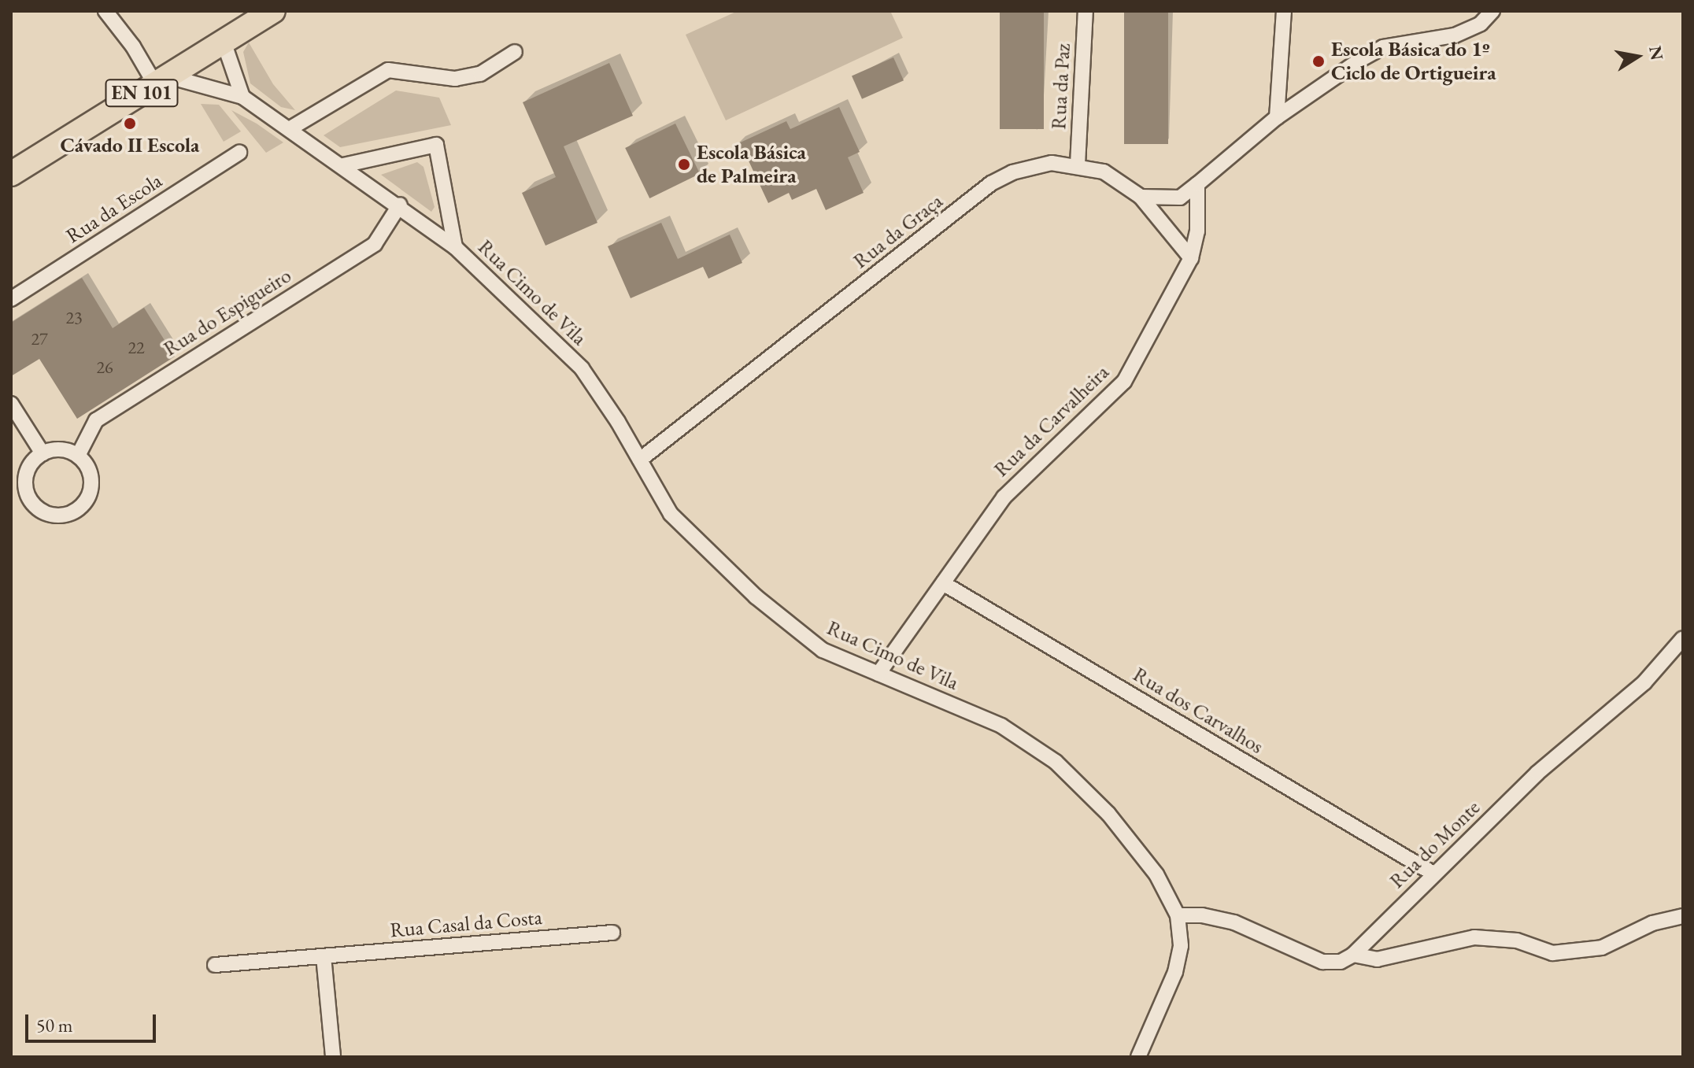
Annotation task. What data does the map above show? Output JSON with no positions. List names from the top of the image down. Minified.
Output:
{"streets":{"main road":["EN 101"],"street":["Rua da Paz","Rua da Escola","Rua da Graça","Rua Cimo de Vila","Rua do Espigueiro","Rua da Carvalheira","Rua dos Carvalhos","Rua do Monte","Rua Casal da Costa"]},"crossings":[["Rua da Paz","Rua da Graça"],["EN 101","Rua Cimo de Vila"],["Rua da Graça","Rua Cimo de Vila"],["Rua da Graça","Rua da Carvalheira"],["Rua Cimo de Vila","Rua do Espigueiro"],["Rua Cimo de Vila","Rua da Carvalheira"],["Rua da Carvalheira","Rua dos Carvalhos"],["Rua dos Carvalhos","Rua do Monte"]],"places":["Escola Básica do 1º Ciclo de Ortigueira","Cávado II Escola","Escola Básica de Palmeira"],"house_numbers":["23","27","22","26"],"scale_bar":"50 m","north":"right"}
